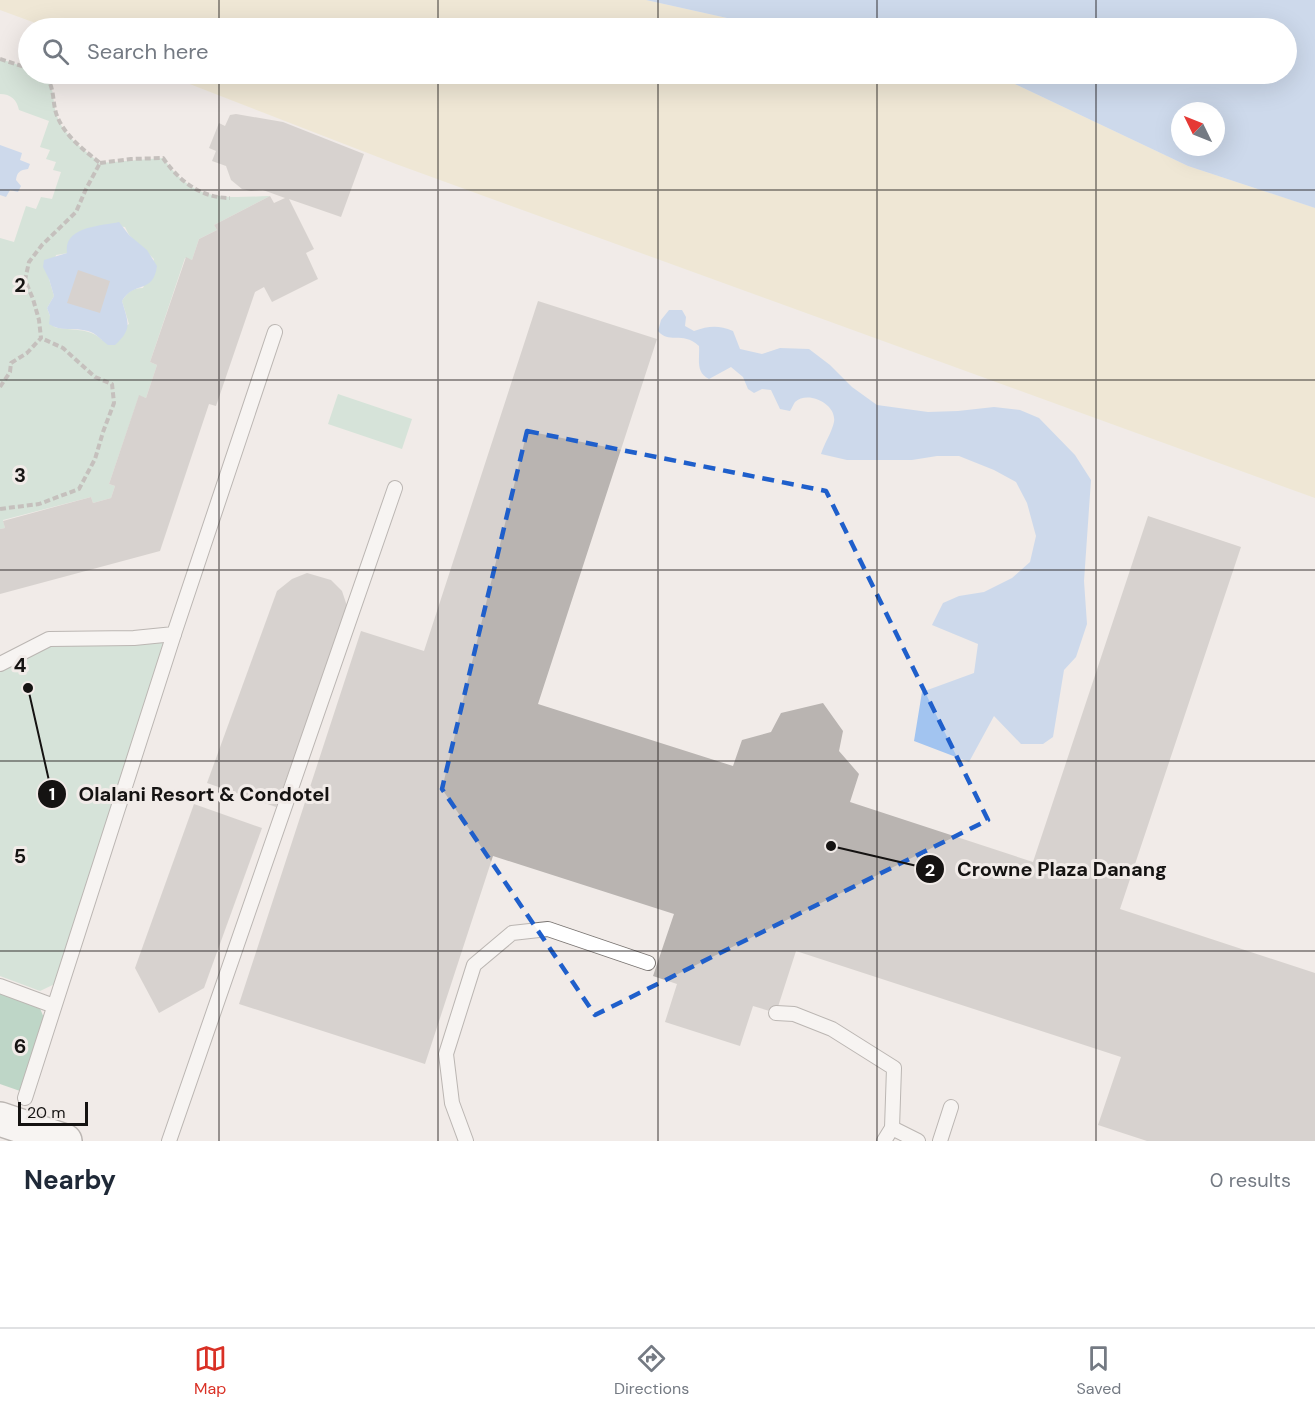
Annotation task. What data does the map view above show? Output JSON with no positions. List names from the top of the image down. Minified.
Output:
{"places":["Olalani Resort & Condotel","Crowne Plaza Danang"],"scale_bar":"20 m","north":"top left","page":{"search":"Search here","scale":"20 m","heading":["Nearby","0 results"],"nav":["Map","Directions","Saved"]},"grid":{"rows":["2","3","4","5","6"]}}
